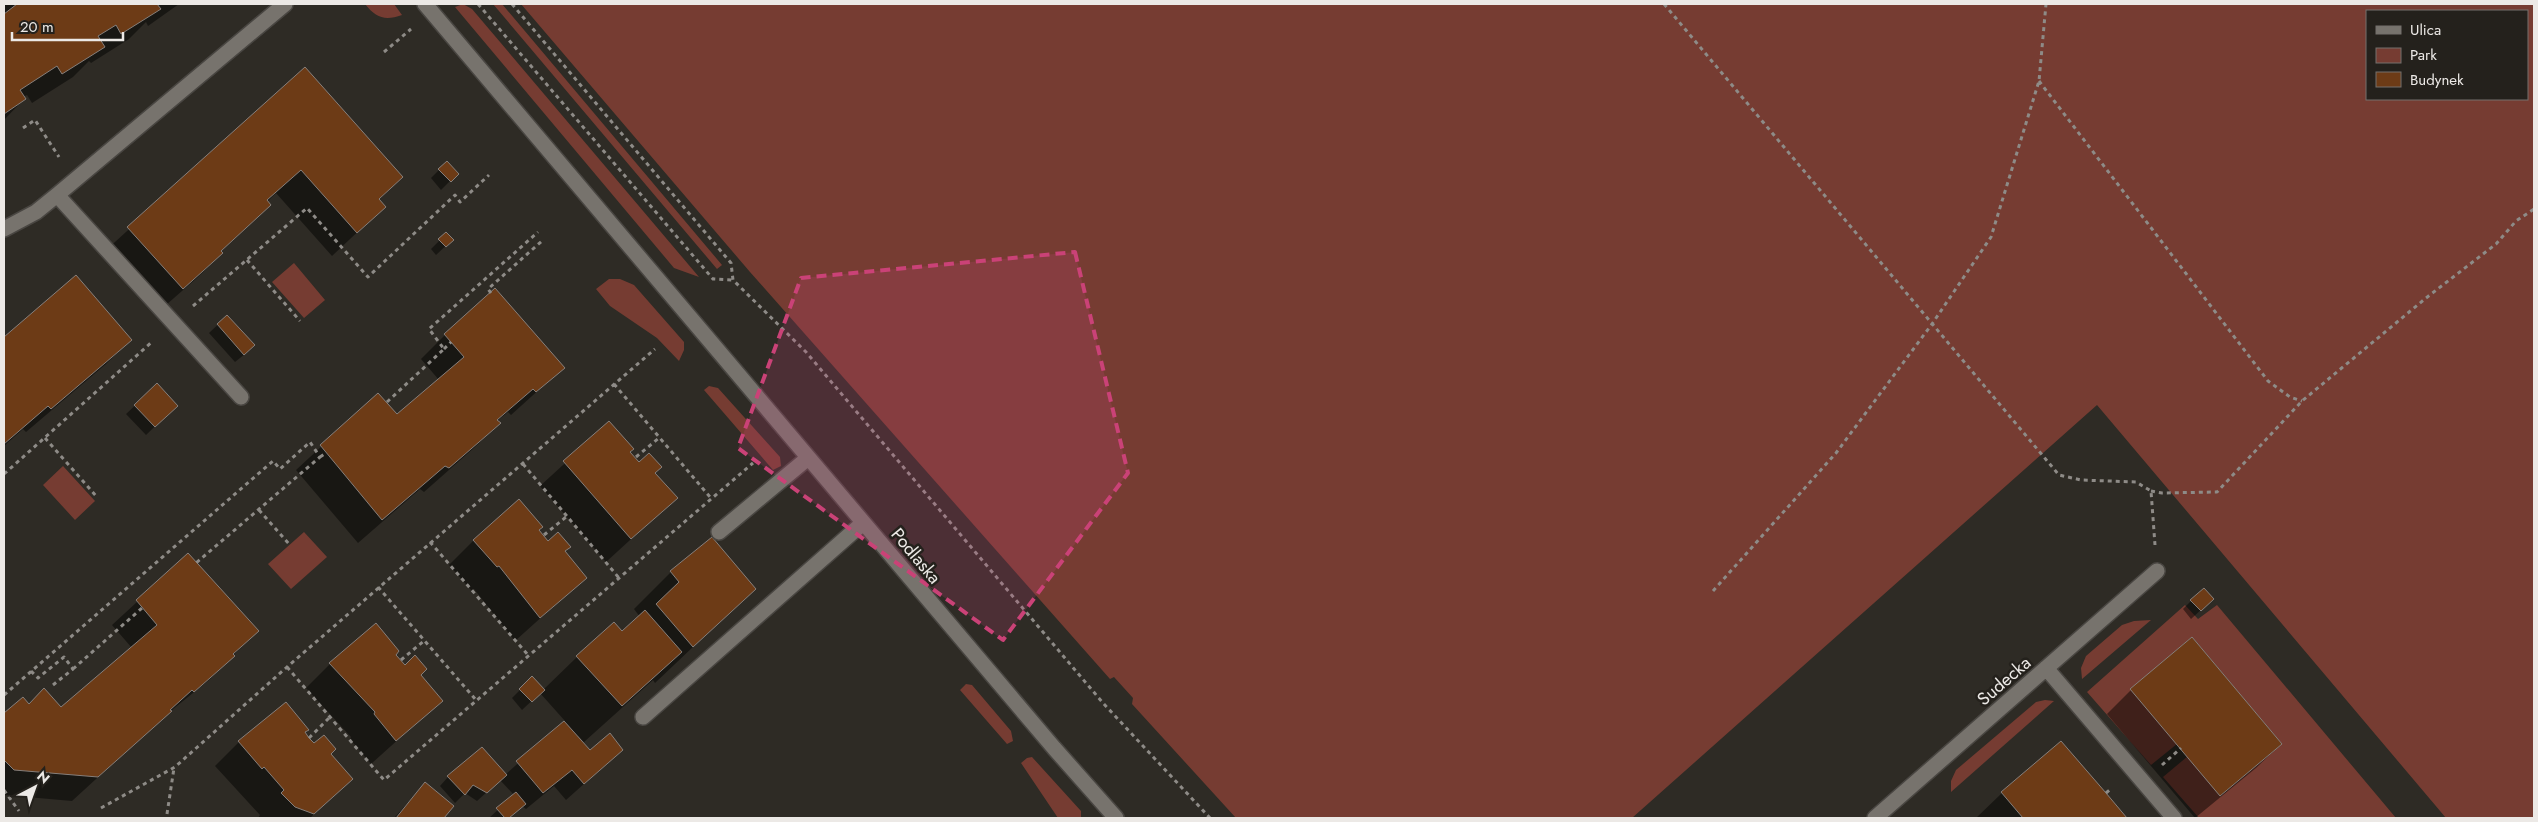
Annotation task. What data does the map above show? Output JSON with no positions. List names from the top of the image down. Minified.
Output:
{"streets":{"street":["Podlaska","Sudecka"]},"legend":["Ulica","Park","Budynek"],"scale_bar":"20 m","north":"top right"}
